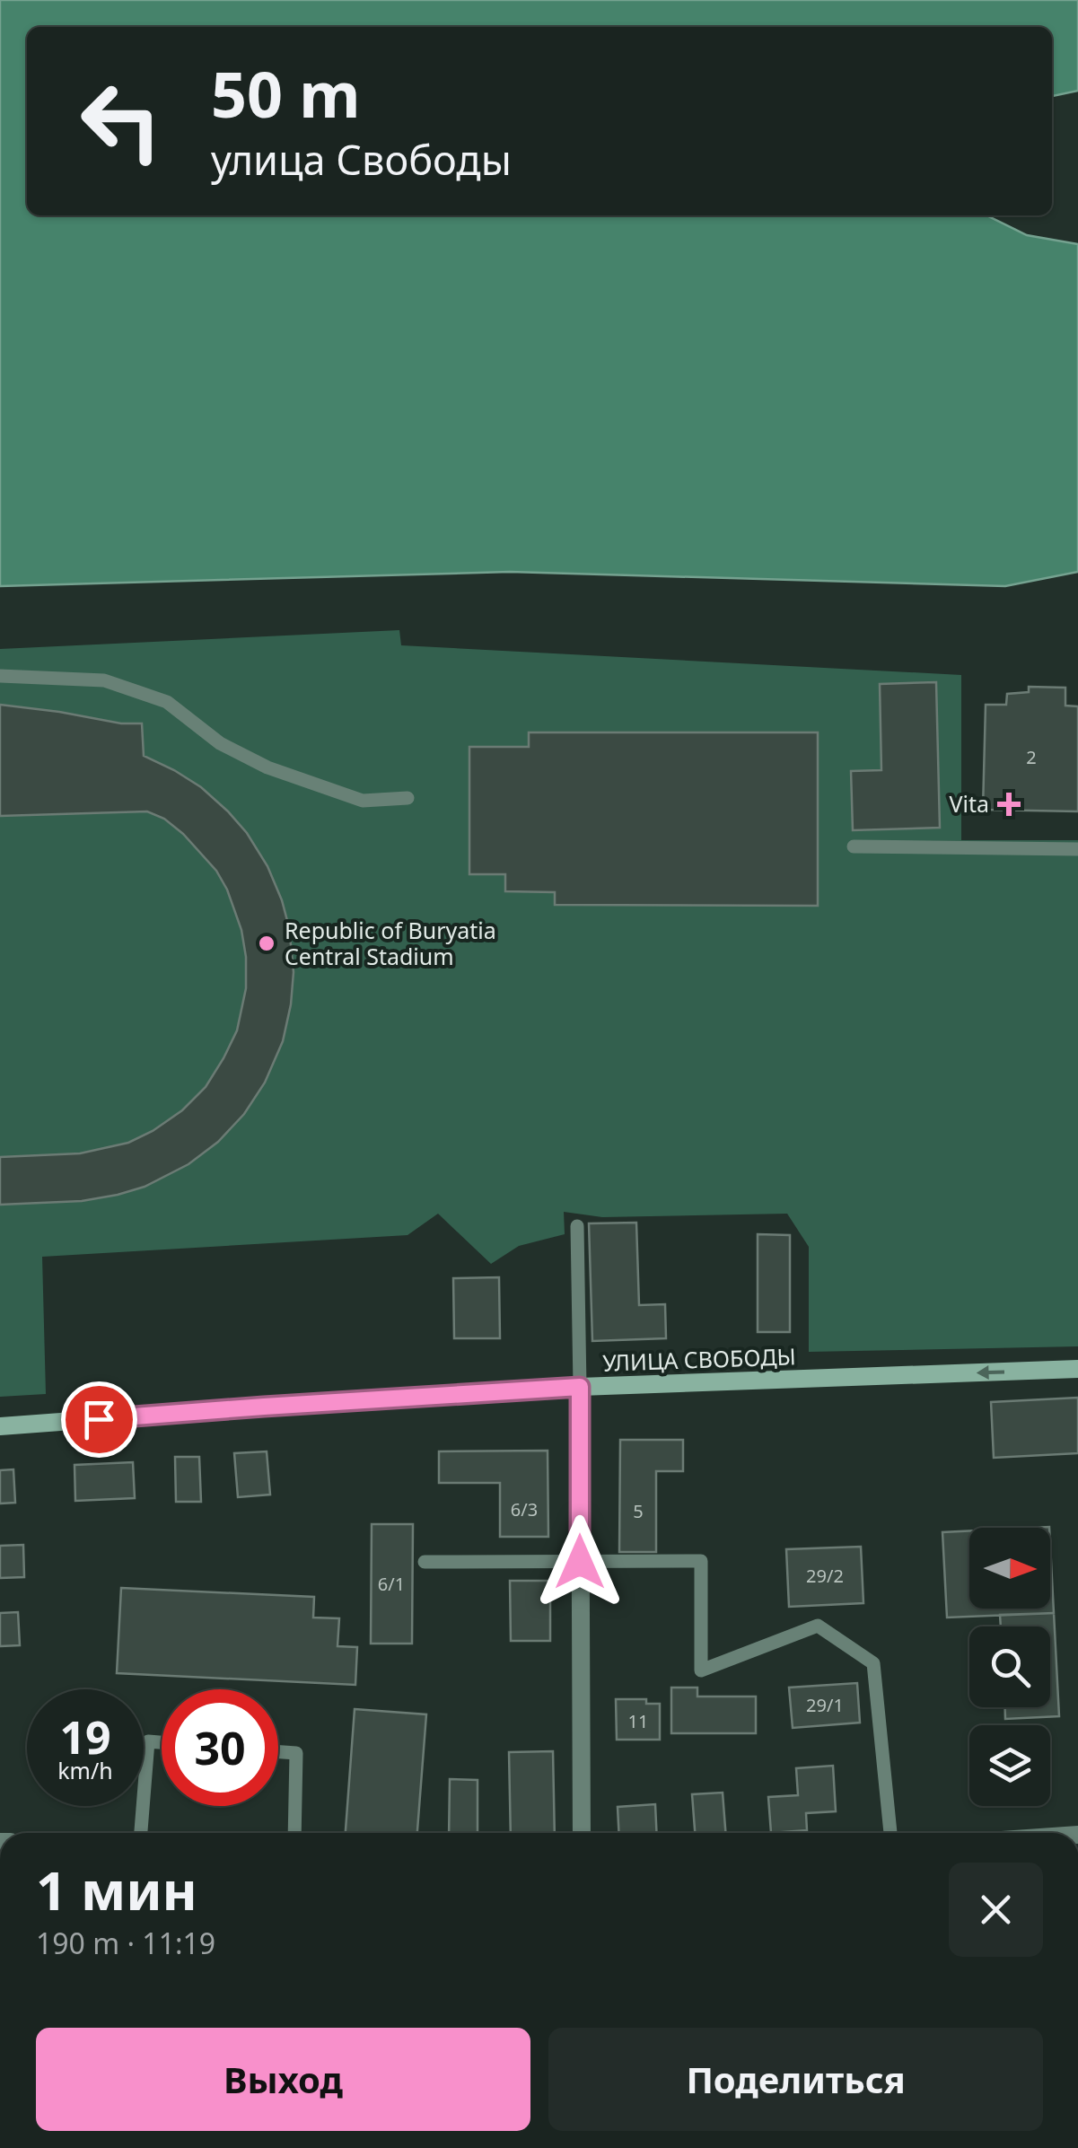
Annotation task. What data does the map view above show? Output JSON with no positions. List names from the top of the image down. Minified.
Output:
{"streets":{"main road":["УЛИЦА СВОБОДЫ"]},"one_way":["УЛИЦА СВОБОДЫ"],"places":{"health":["Vita"],"other":["Republic of Buryatia Central Stadium"]},"house_numbers":["2","6/3","5","29/2","6/1","29/1","11"],"north":"right","page":{"turn":["50 m","улица Свободы"],"speed":"19 km/h","limit":"30","heading":["1 мин","190 m · 11:19"],"buttons":["Выход","Поделиться"]}}
